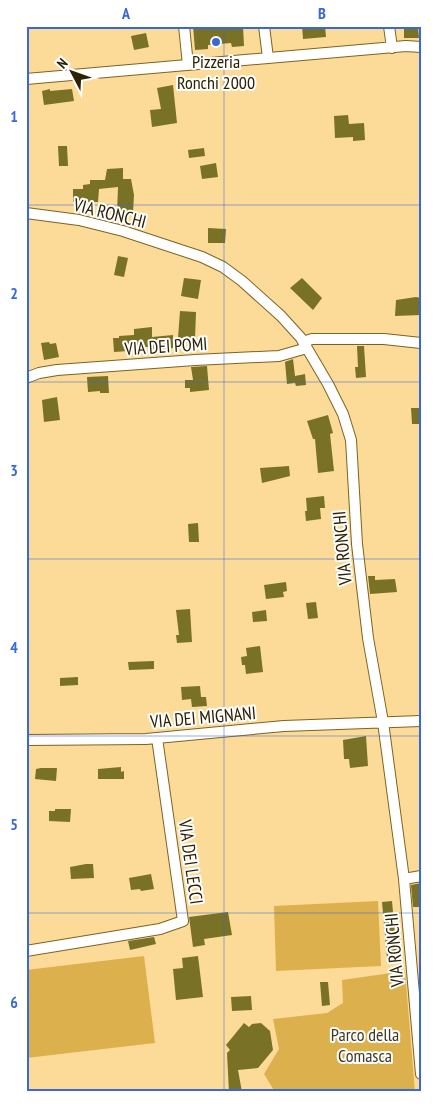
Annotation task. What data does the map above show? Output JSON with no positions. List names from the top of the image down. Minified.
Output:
{"streets":{"street":["VIA RONCHI","VIA DEI POMI","VIA DEI MIGNANI","VIA DEI LECCI"]},"crossings":[["VIA RONCHI","VIA DEI POMI"],["VIA RONCHI","VIA DEI MIGNANI"],["VIA DEI MIGNANI","VIA DEI LECCI"]],"parks":["Parco della Comasca"],"places":["Pizzeria Ronchi 2000"],"north":"top left","grid":{"columns":["A","B"],"rows":["1","2","3","4","5","6"]}}
